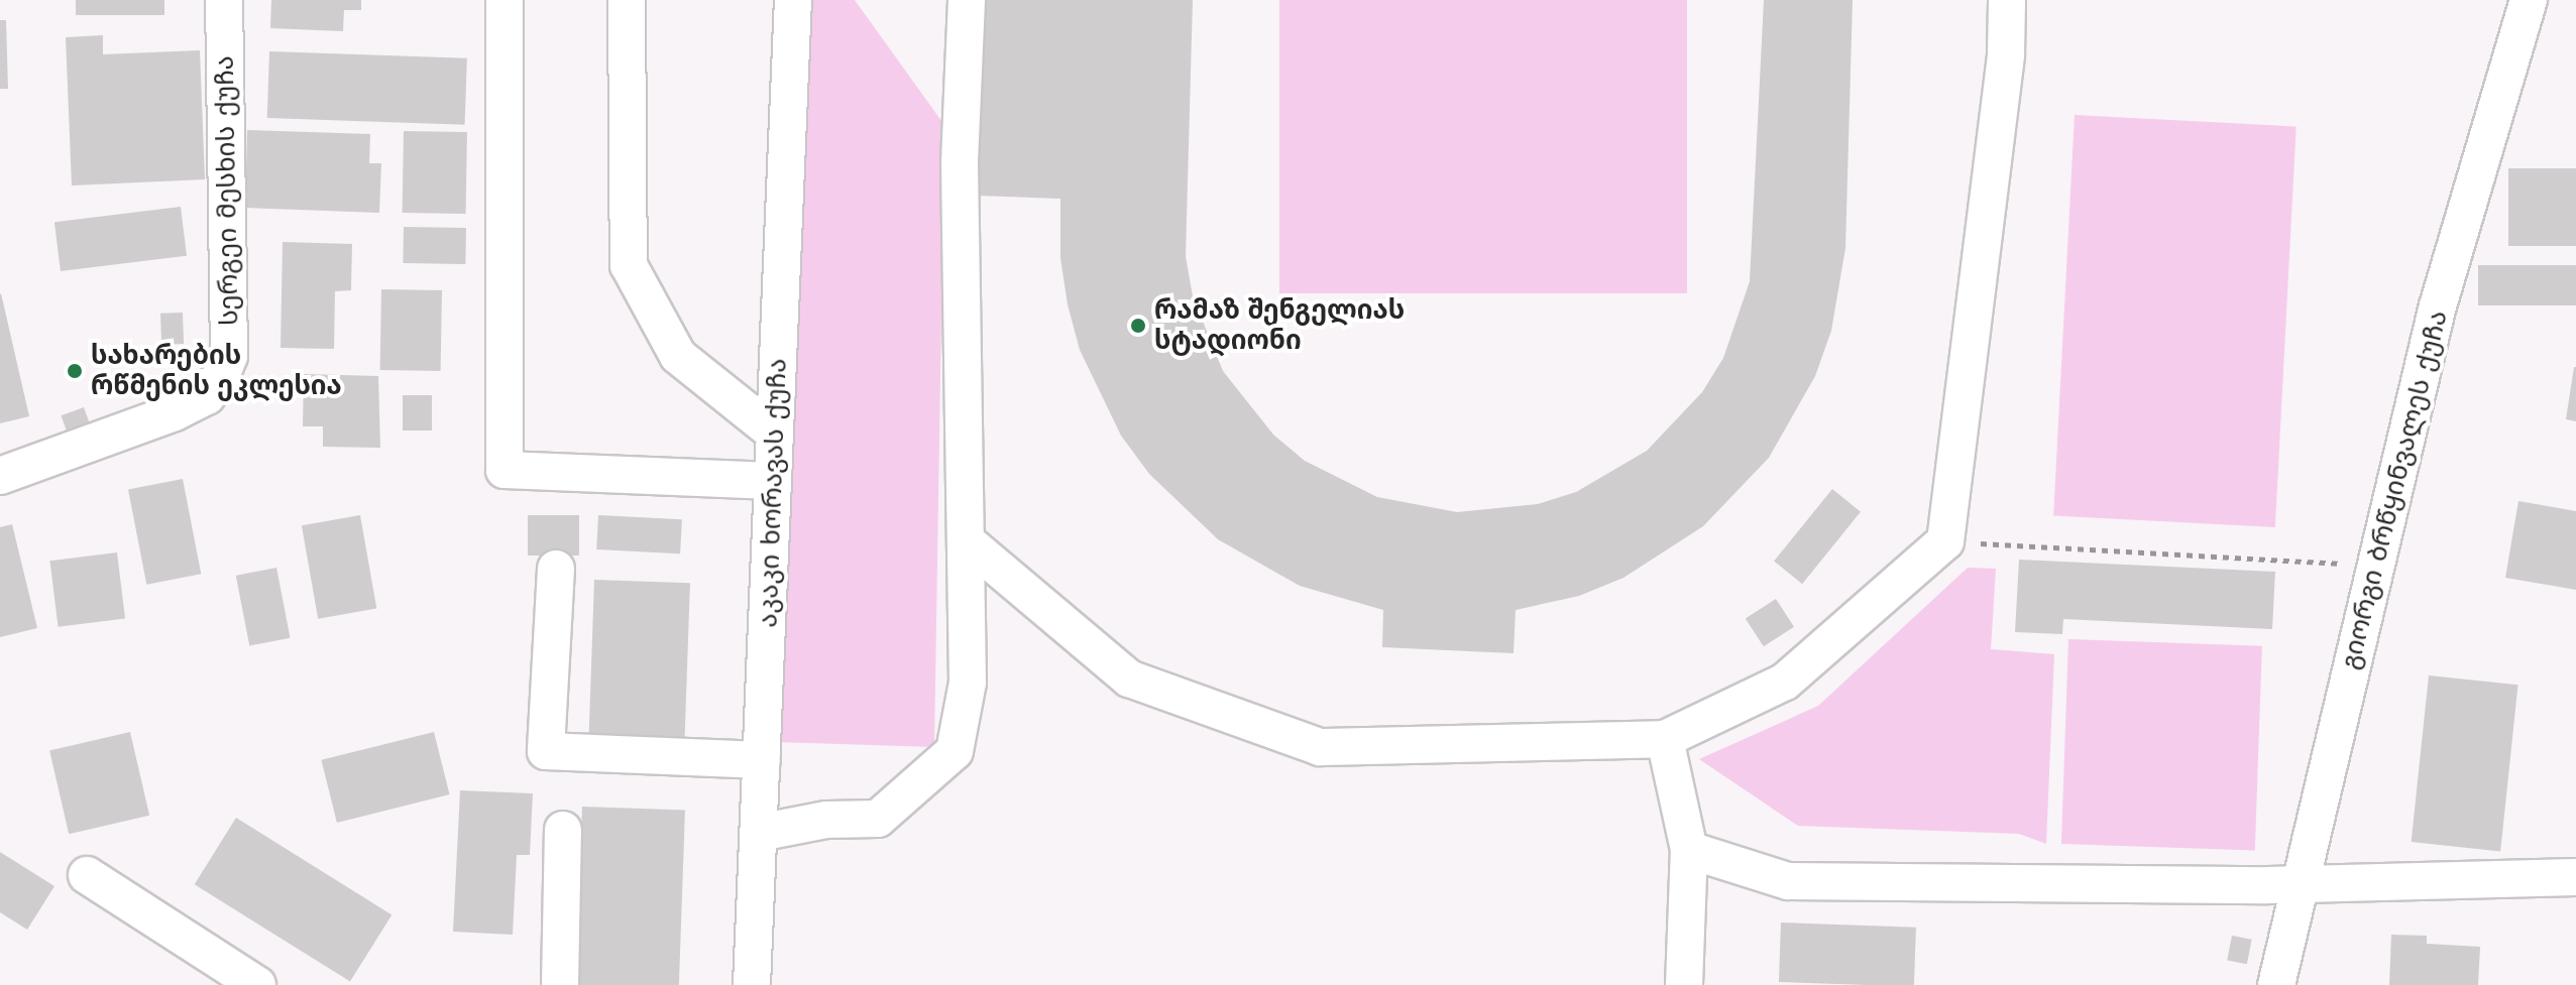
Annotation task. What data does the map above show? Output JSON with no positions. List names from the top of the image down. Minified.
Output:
{"streets":{"street":["სერგეი მესხის ქუჩა","გიორგი ბრწყინვალეს ქუჩა","აკაკი ხორავას ქუჩა"]},"places":["რამაზ შენგელიას სტადიონი","სახარების რწმენის ეკლესია"]}
